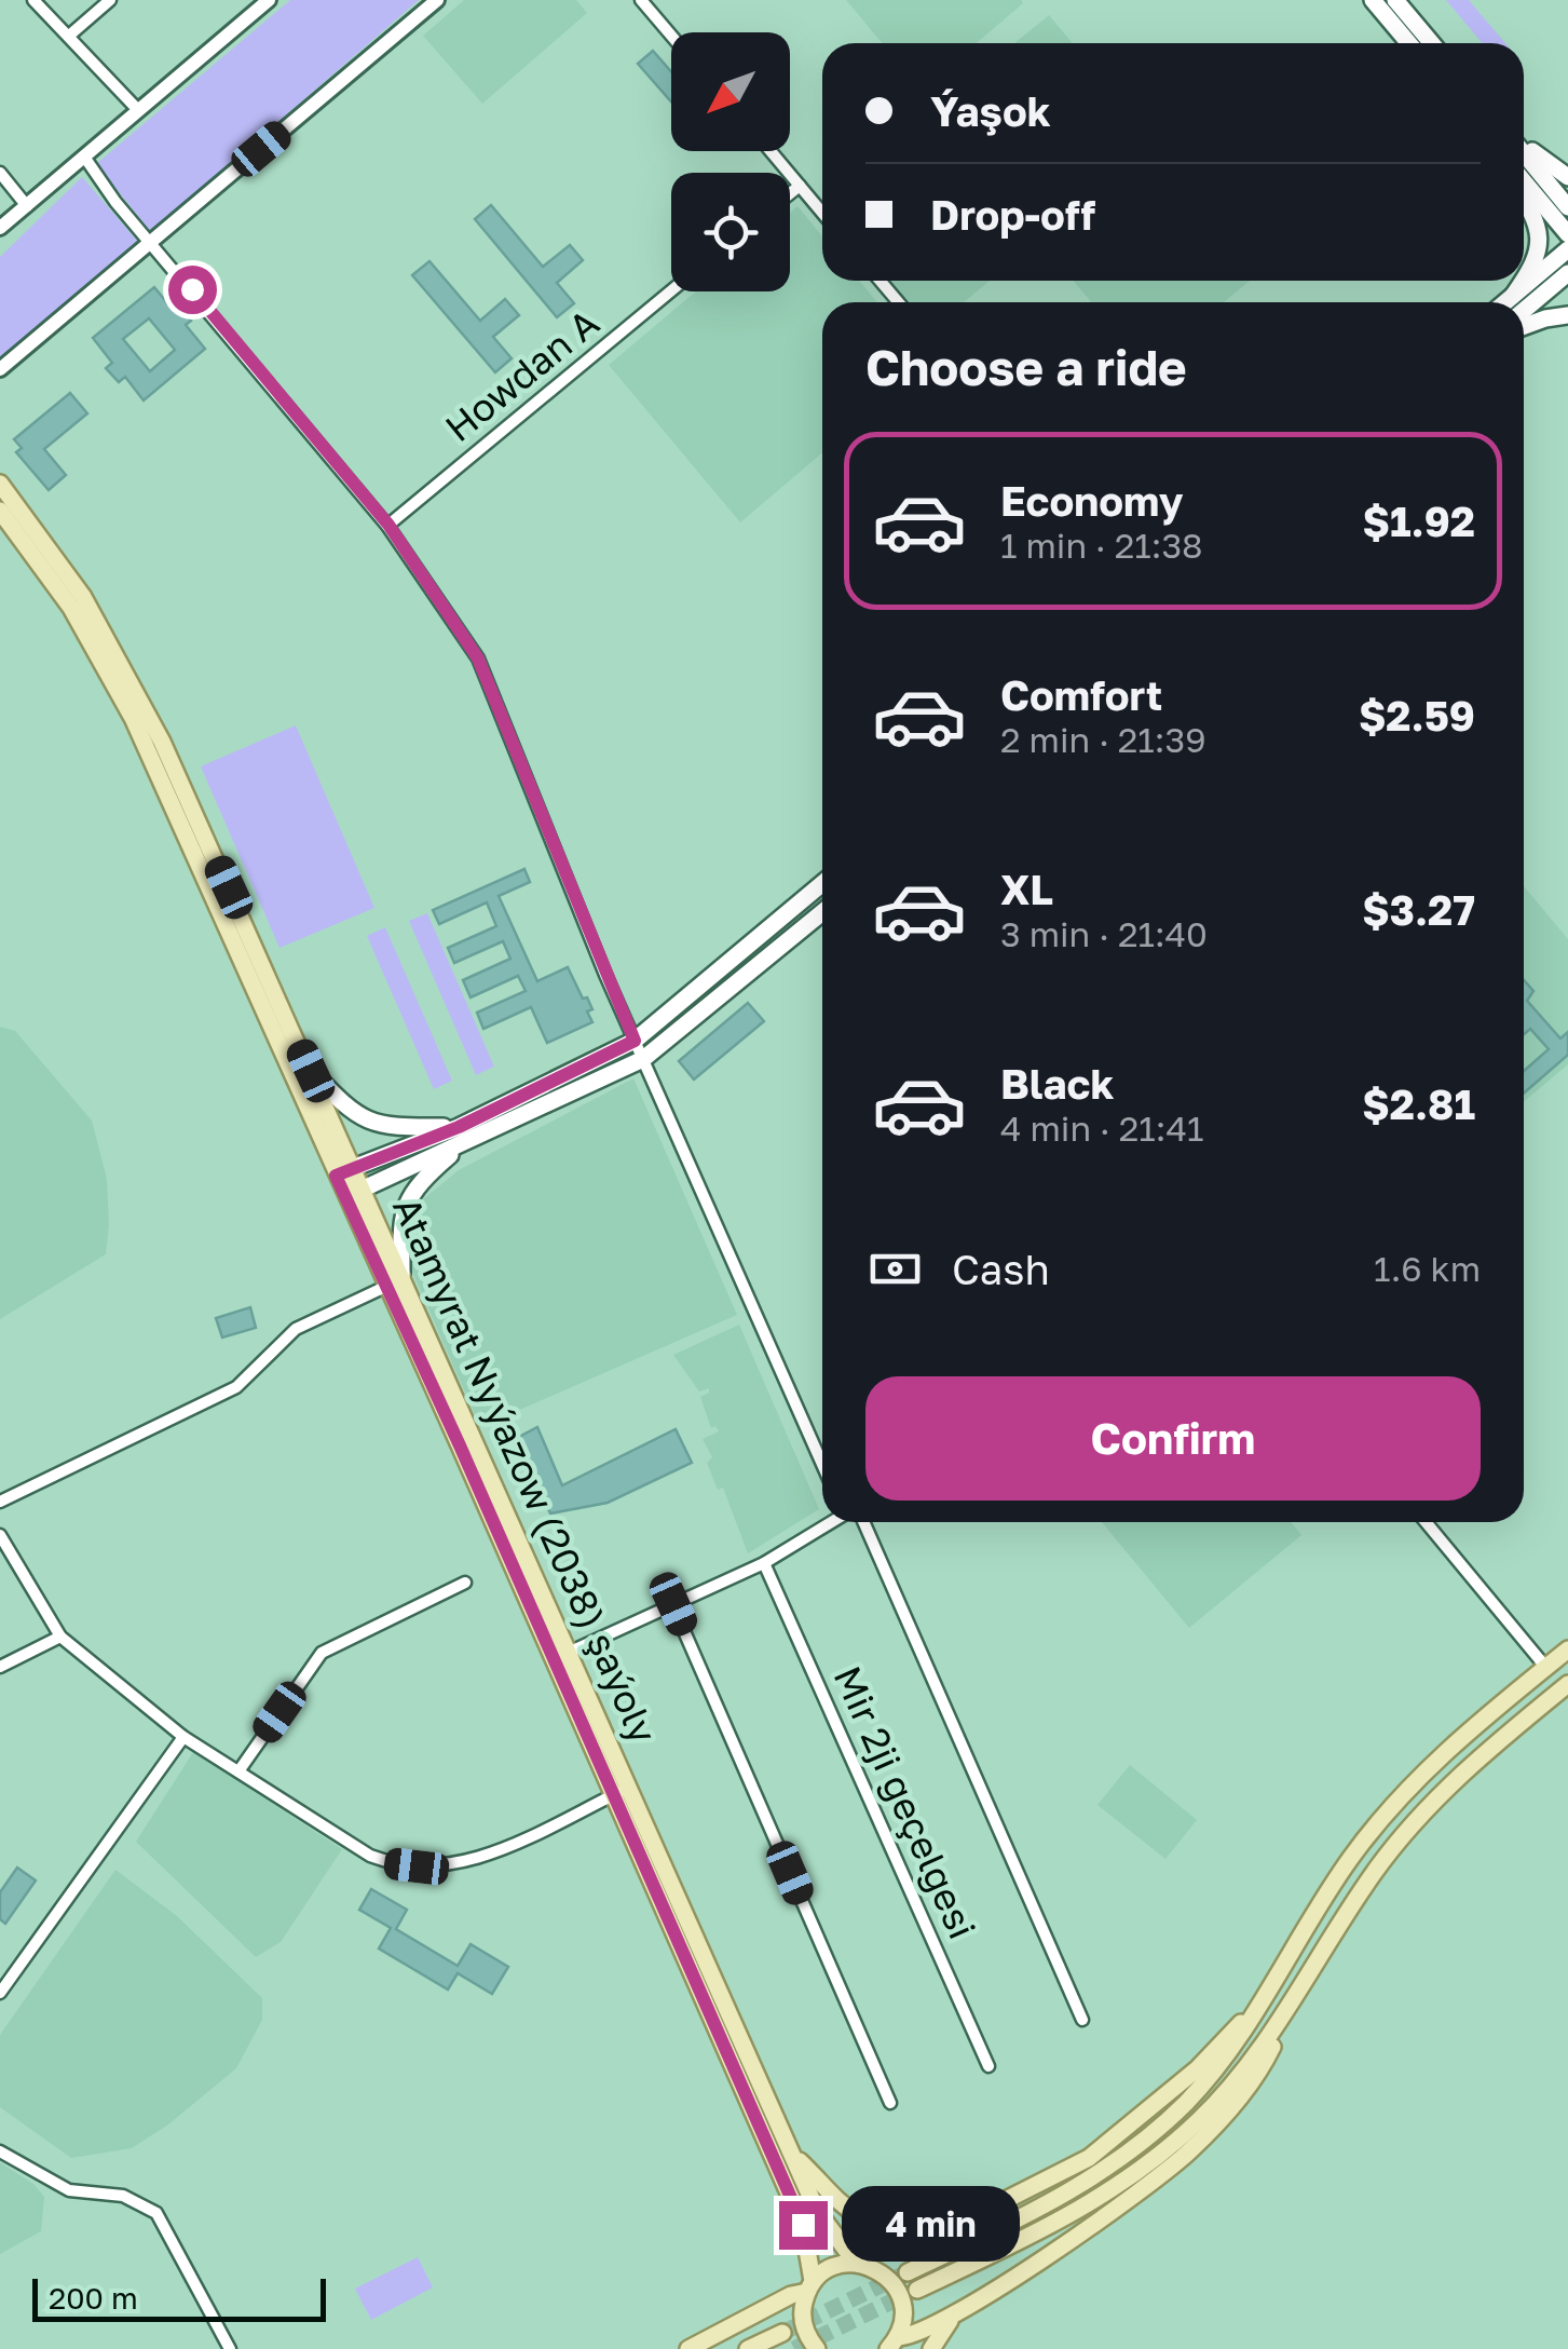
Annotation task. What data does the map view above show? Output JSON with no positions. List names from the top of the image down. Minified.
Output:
{"streets":{"main road":["Atamyrat Nyýazow (2038) şaýoly"],"street":["Howdan A","Mir 2ji geçelgesi"]},"scale_bar":"200 m","north":"bottom left","page":{"banner":["Ýaşok","Drop-off"],"heading":"Choose a ride","list":[{"name":"Economy","note":"1 min · 21:38","value":"$1.92"},{"name":"Comfort","note":"2 min · 21:39","value":"$2.59"},{"name":"XL","note":"3 min · 21:40","value":"$3.27"},{"name":"Black","note":"4 min · 21:41","value":"$2.81"}],"pay":["Cash","1.6 km"],"buttons":"Confirm","bubble":"4 min","scale":"200 m"}}
